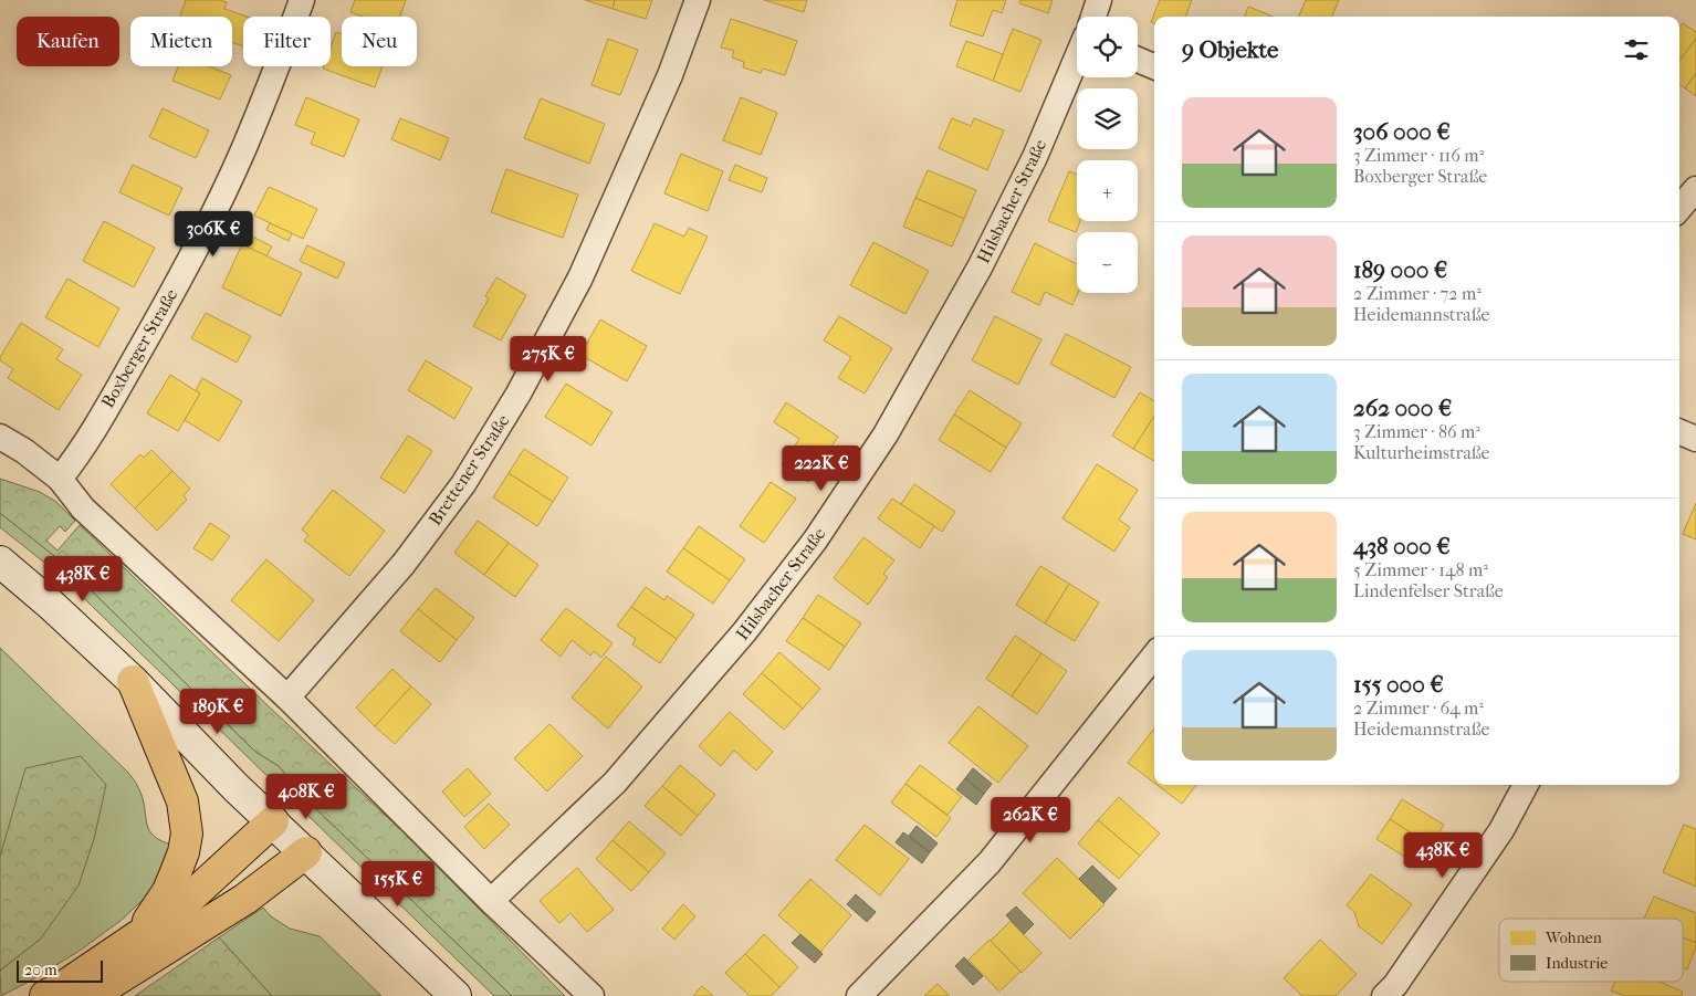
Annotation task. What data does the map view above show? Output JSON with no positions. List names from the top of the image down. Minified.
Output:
{"streets":{"street":["Hilsbacher Straße","Boxberger Straße","Brettener Straße"]},"legend":["Wohnen","Industrie"],"scale_bar":"20 m","page":{"map_buttons":["+","−"],"chip":["Kaufen","Mieten","Filter","Neu"],"heading":"9 Objekte","list":[{"name":"306 000 €","note":"3 Zimmer · 116 m² · Boxberger Straße"},{"name":"189 000 €","note":"2 Zimmer · 72 m² · Heidemannstraße"},{"name":"262 000 €","note":"3 Zimmer · 86 m² · Kulturheimstraße"},{"name":"438 000 €","note":"5 Zimmer · 148 m² · Lindenfelser Straße"},{"name":"155 000 €","note":"2 Zimmer · 64 m² · Heidemannstraße"}],"price":["306K €","275K €","222K €","438K €","189K €","408K €","262K €","438K €","155K €"],"scale":"20 m"}}
